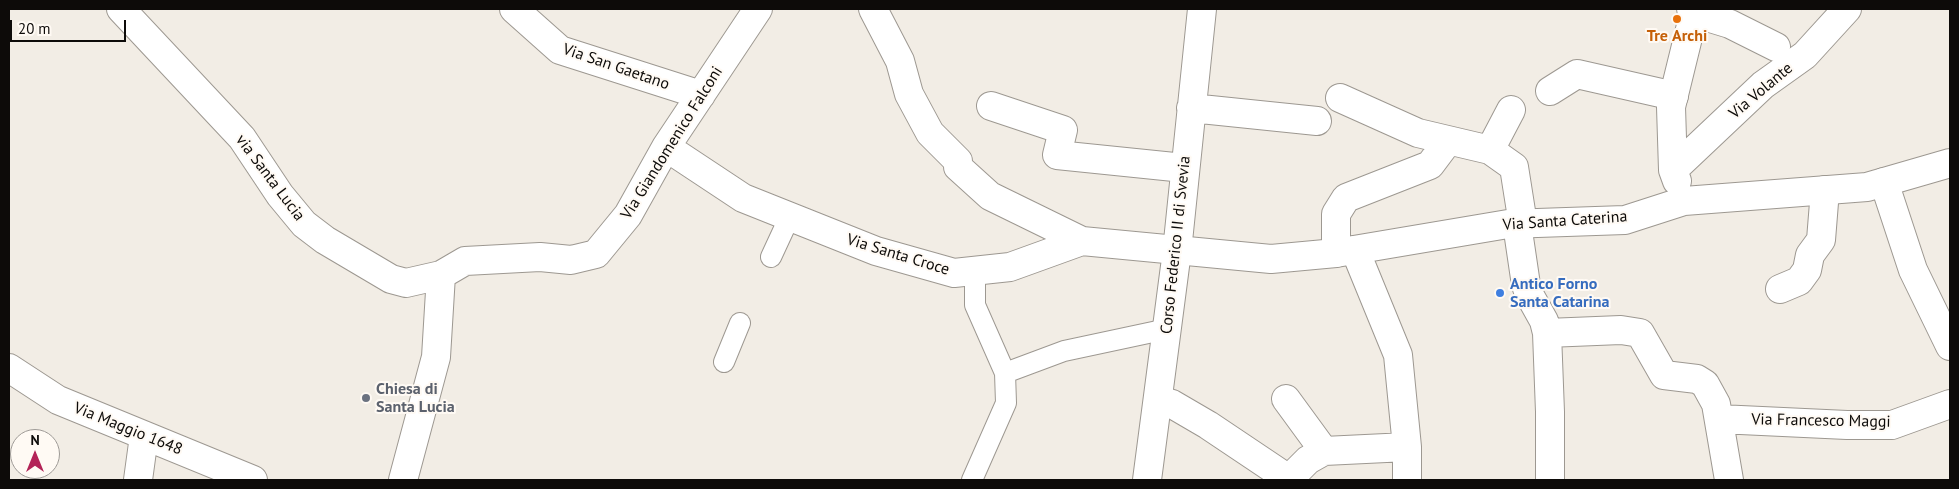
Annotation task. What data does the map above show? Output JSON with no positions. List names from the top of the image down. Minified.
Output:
{"streets":{"street":["Via San Gaetano","Via Volante","Via Giandomenico Falconi","via Santa Lucia","Via Santa Caterina","Corso Federico II di Svevia","Via Santa Croce","Via Francesco Maggi","Via Maggio 1648"]},"crossings":[["Via San Gaetano","Via Giandomenico Falconi"],["Via Giandomenico Falconi","via Santa Lucia"],["Via Giandomenico Falconi","Via Santa Croce"],["Via Santa Caterina","Corso Federico II di Svevia"],["Via Santa Caterina","Via Santa Croce"],["Corso Federico II di Svevia","Via Santa Croce"]],"places":["Tre Archi","Antico Forno Santa Catarina","Chiesa di Santa Lucia"],"scale_bar":"20 m","north":"top"}
